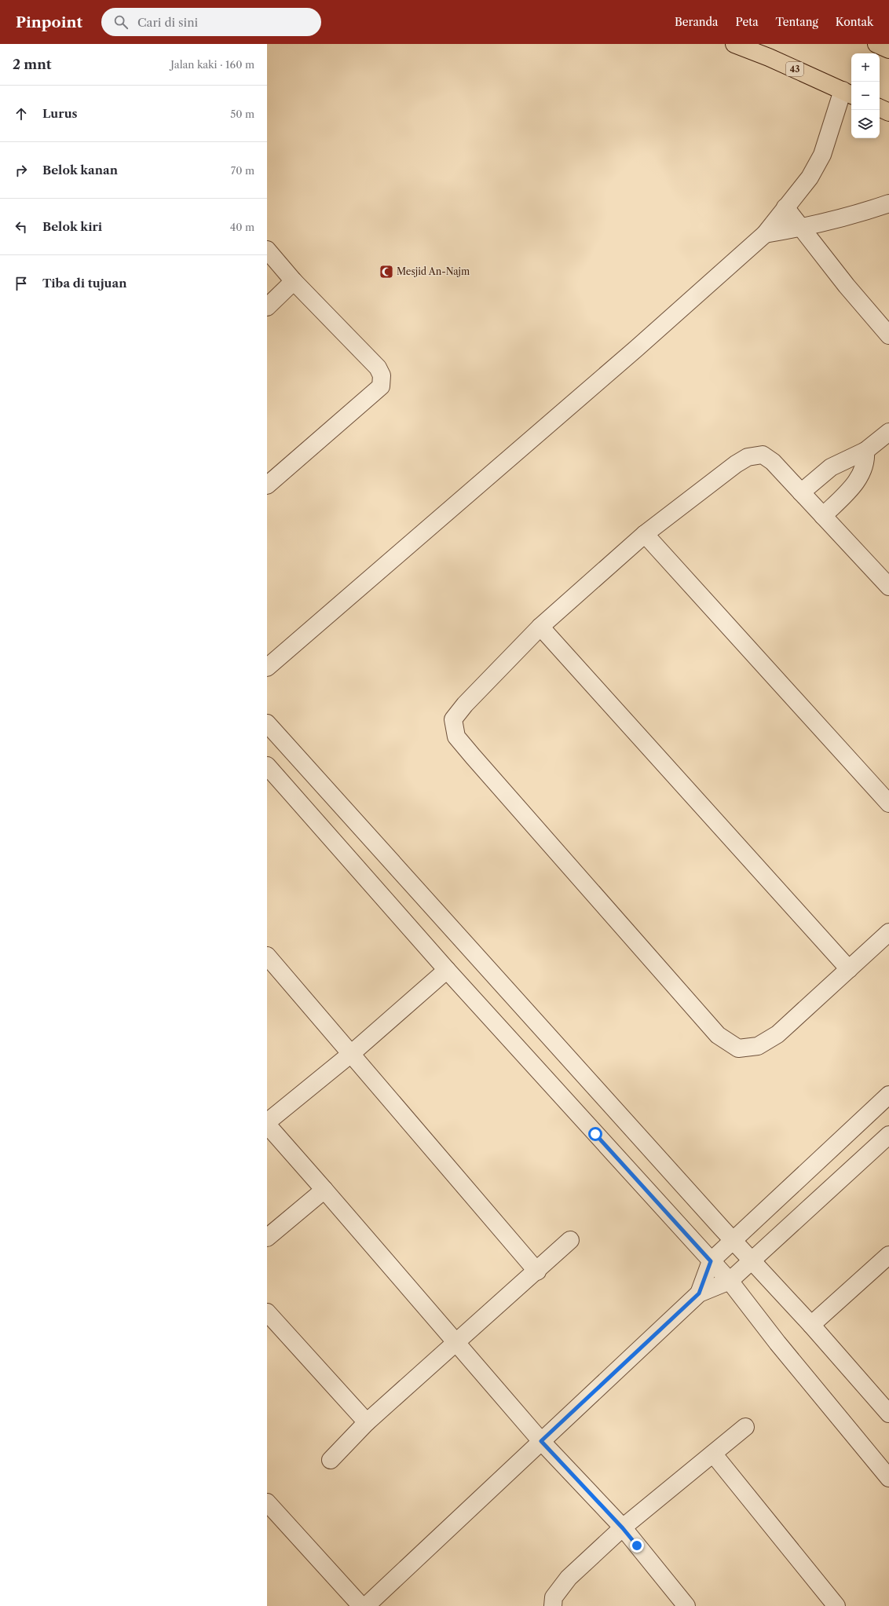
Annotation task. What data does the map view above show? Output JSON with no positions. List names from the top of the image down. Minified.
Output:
{"streets":{"highway":["43"]},"places":{"mosque":["Mesjid An-Najm"]},"page":{"header":"Pinpoint","search":"Cari di sini","nav":["Beranda","Peta","Tentang","Kontak"],"heading":["2 mnt","Jalan kaki · 160 m"],"map_buttons":["+","−"],"list":[["Lurus","50 m"],["Belok kanan","70 m"],["Belok kiri","40 m"],"Tiba di tujuan"]}}
